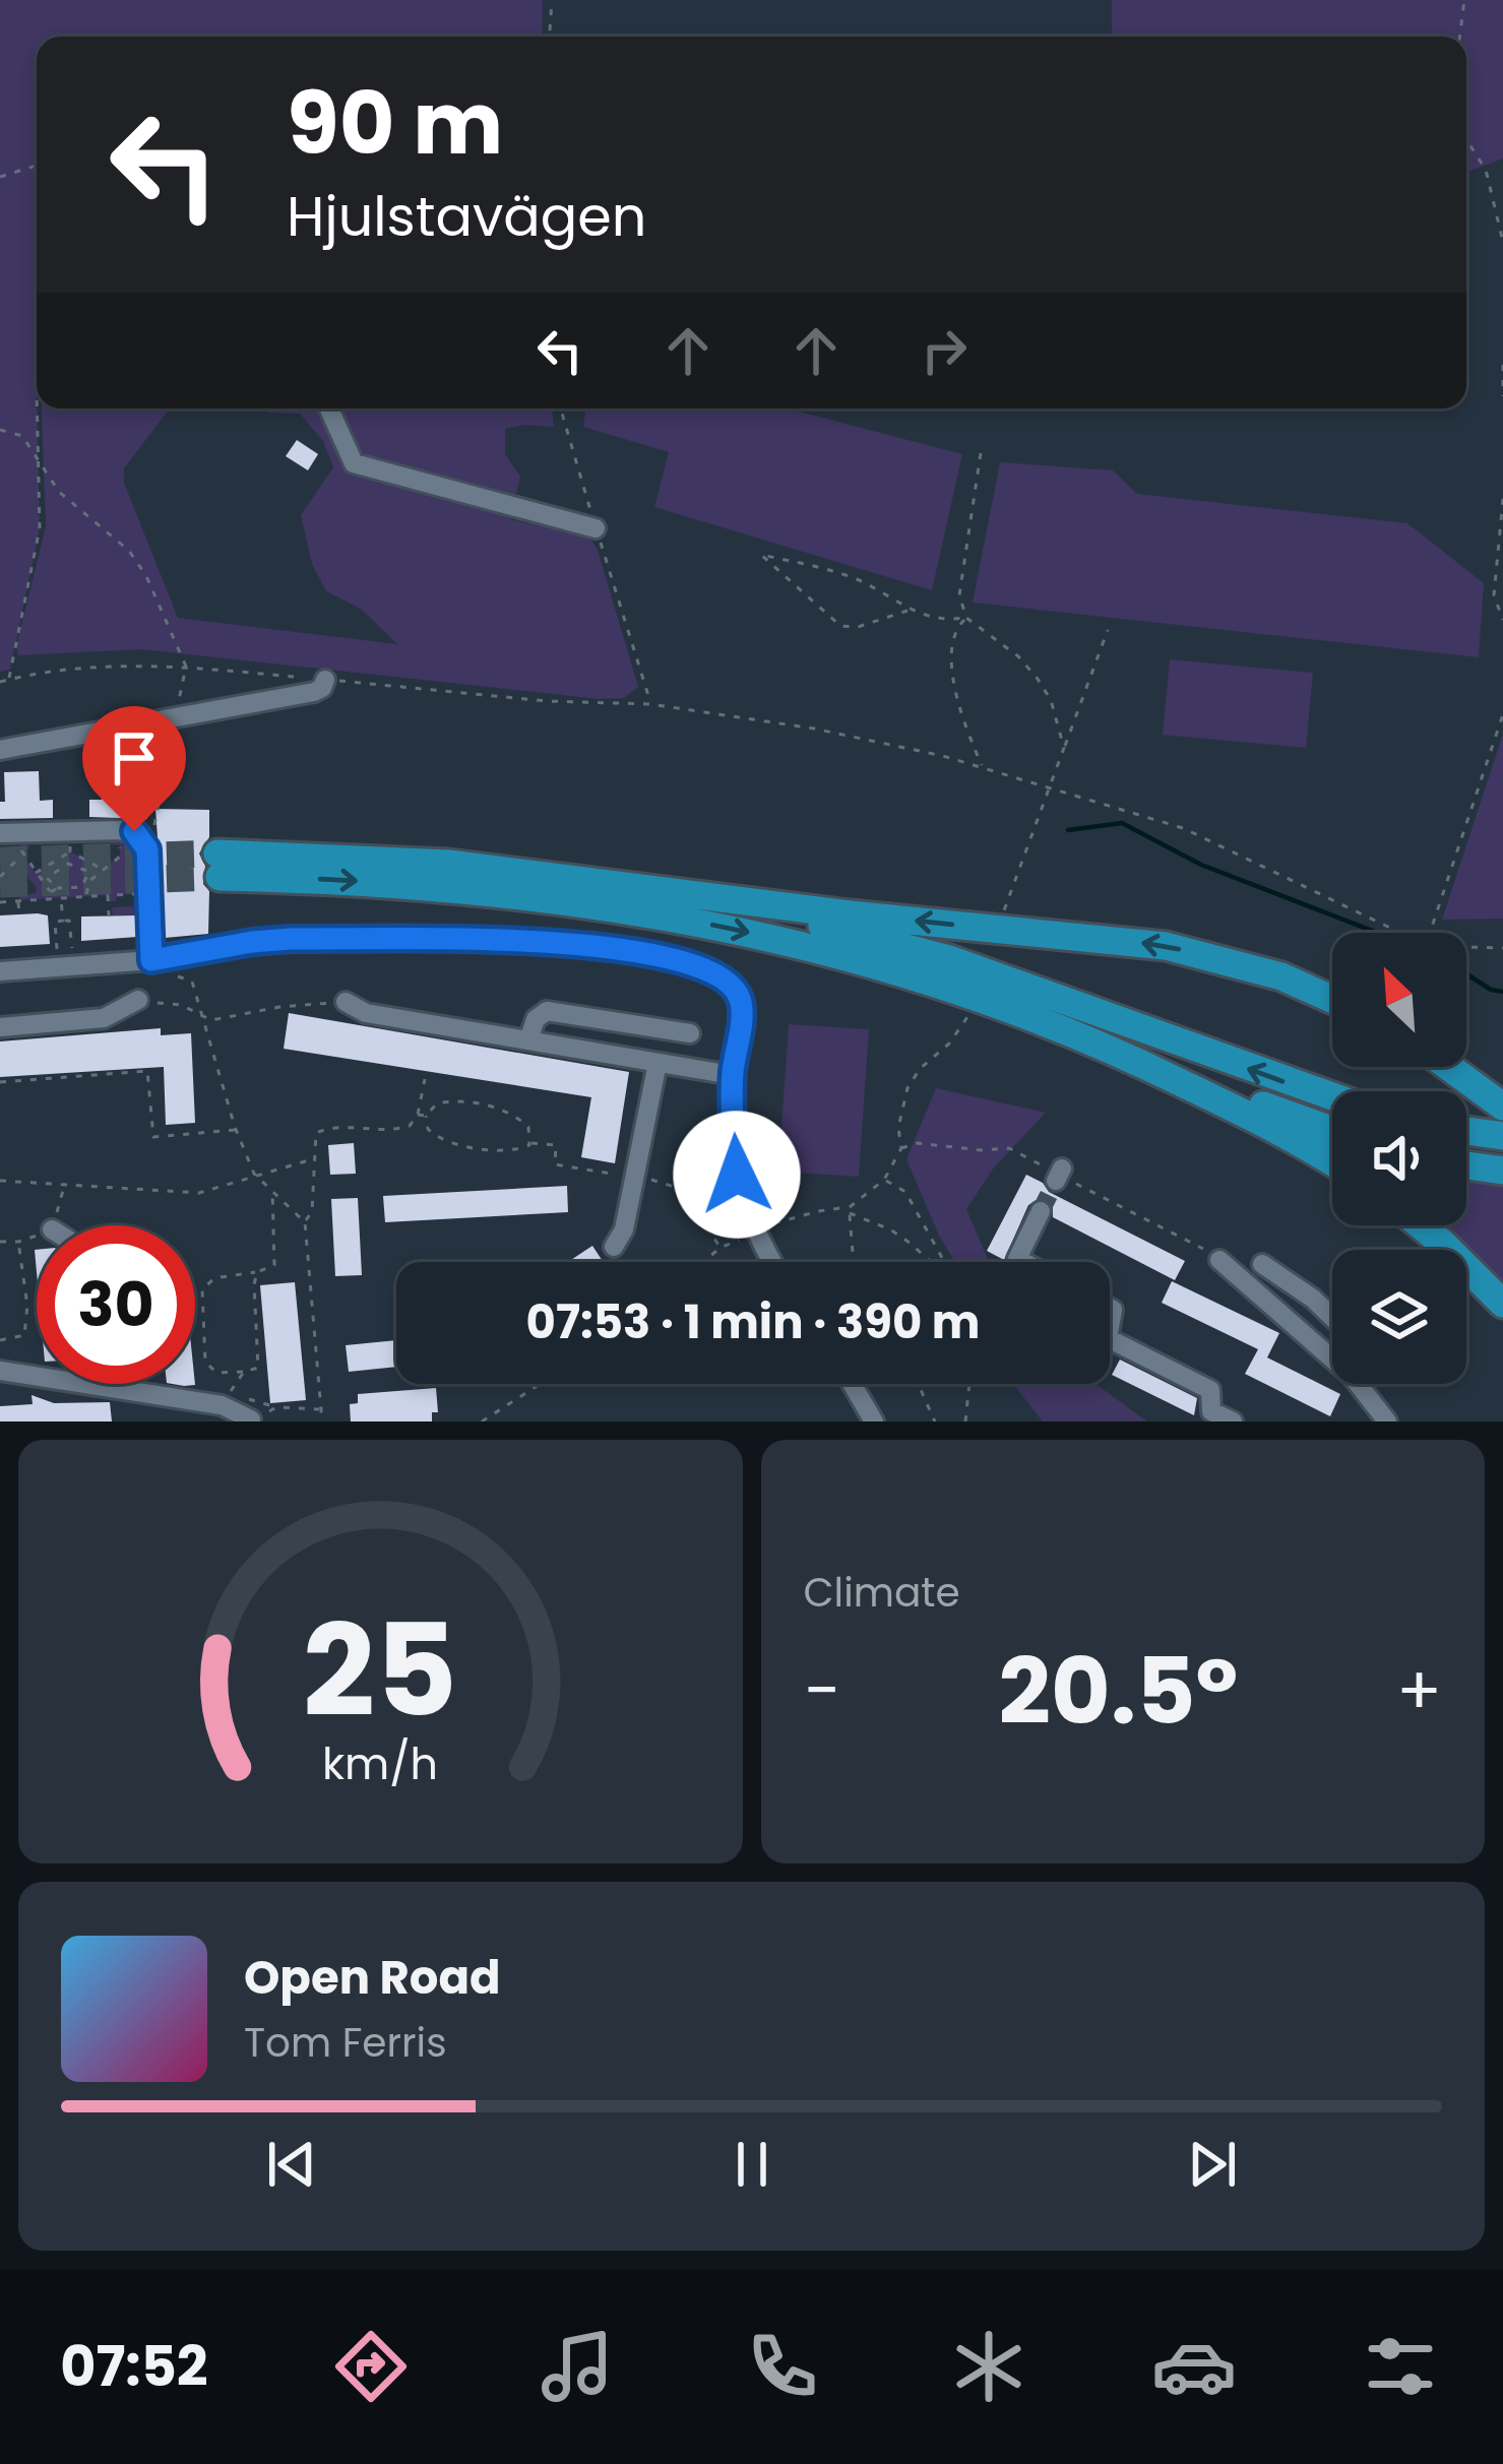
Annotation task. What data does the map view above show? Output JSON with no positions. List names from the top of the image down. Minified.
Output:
{"north":"top left","page":{"turn":["90 m","Hjulstavägen"],"limit":"30","trip":"07:53 · 1 min · 390 m","tile":"Climate","heat":["−","20.5°","+"],"song":["Open Road","Tom Ferris"],"tabs":"07:52","gauge":["25","km/h"]}}
